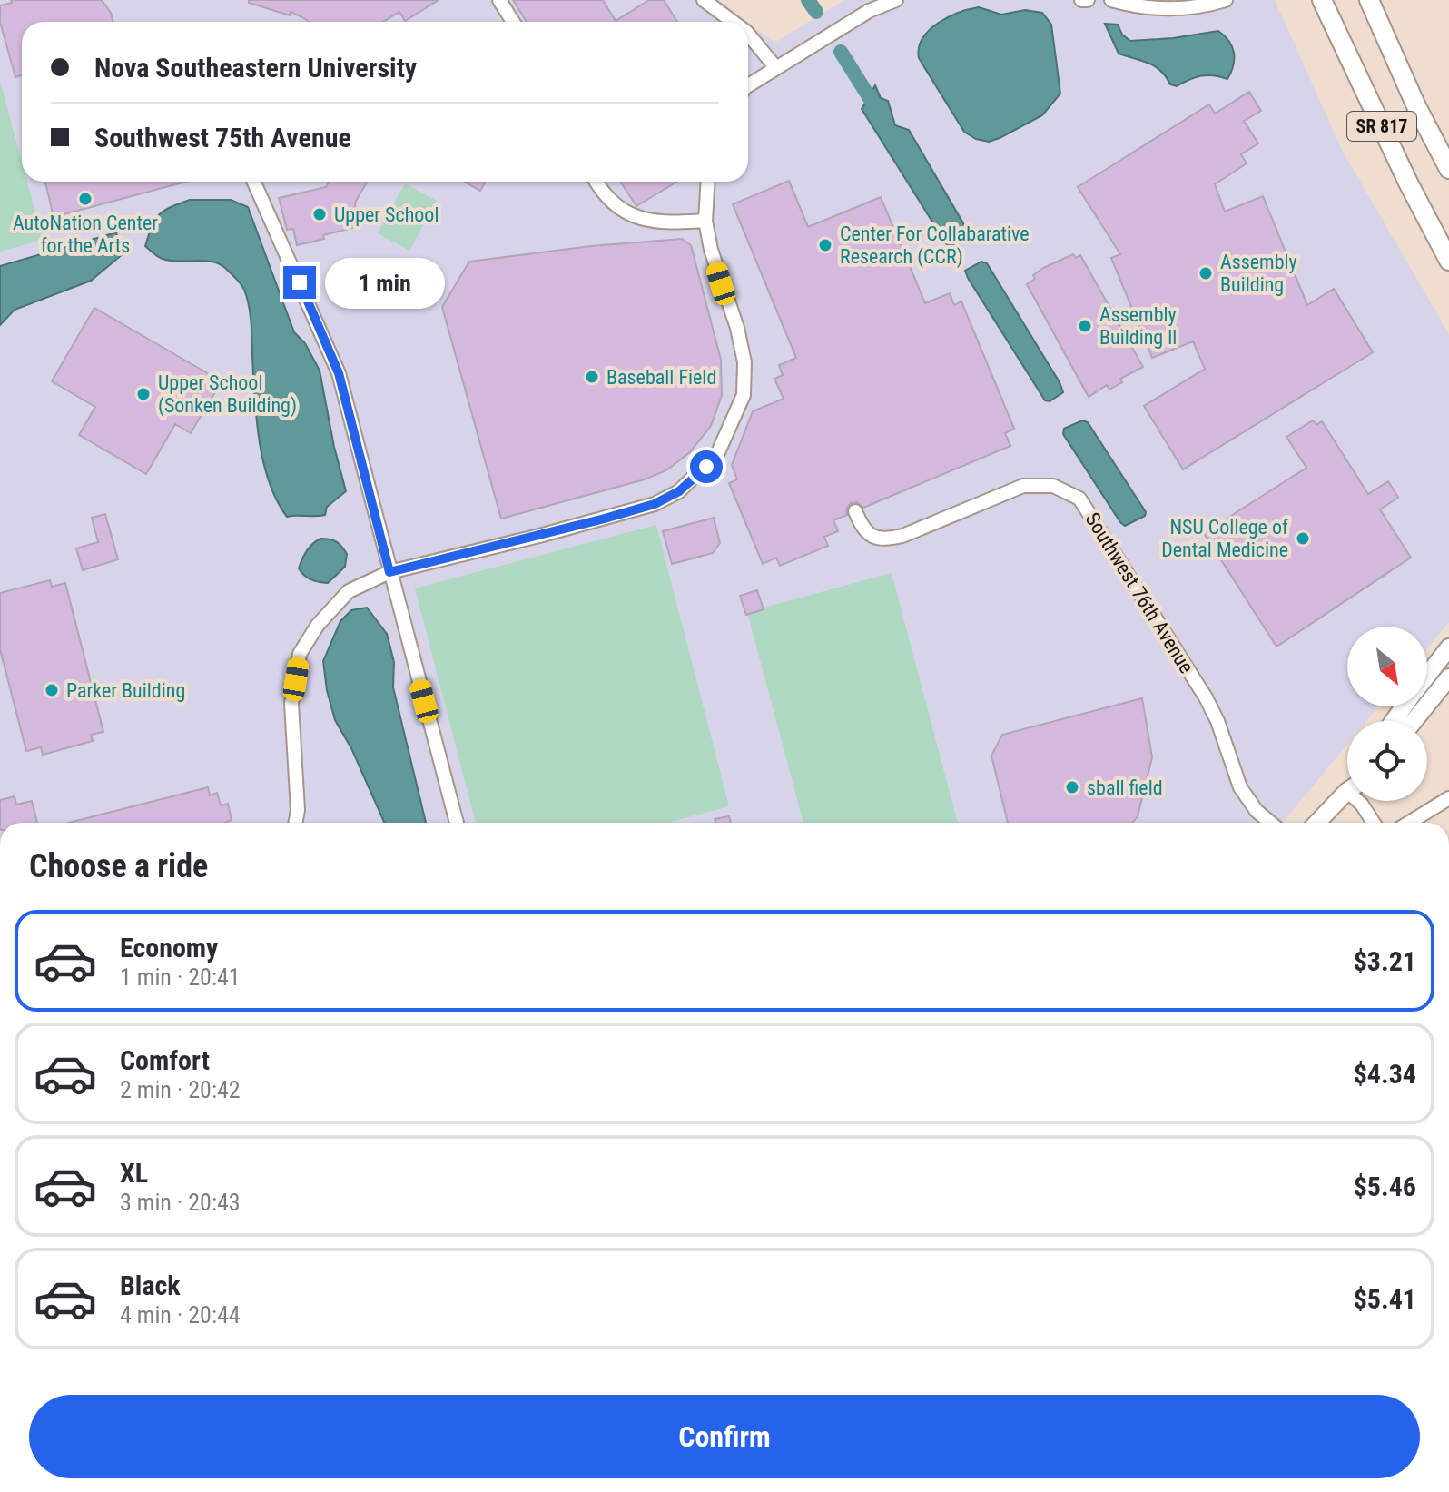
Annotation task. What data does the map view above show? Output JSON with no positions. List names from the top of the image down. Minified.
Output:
{"streets":{"main road":["SR 817"],"street":["Southwest 76th Avenue"]},"places":["AutoNation Center for the Arts","Upper School","Center For Collabarative Research (CCR)","Assembly Building","Assembly Building ll","Baseball Field","Upper School (Sonken Building)","NSU College of Dental Medicine","Parker Building","sball field"],"north":"bottom right","page":{"banner":["Nova Southeastern University","Southwest 75th Avenue"],"bubble":"1 min","heading":"Choose a ride","list":[{"name":"Economy","note":"1 min · 20:41","value":"$3.21"},{"name":"Comfort","note":"2 min · 20:42","value":"$4.34"},{"name":"XL","note":"3 min · 20:43","value":"$5.46"},{"name":"Black","note":"4 min · 20:44","value":"$5.41"}],"buttons":"Confirm"}}
